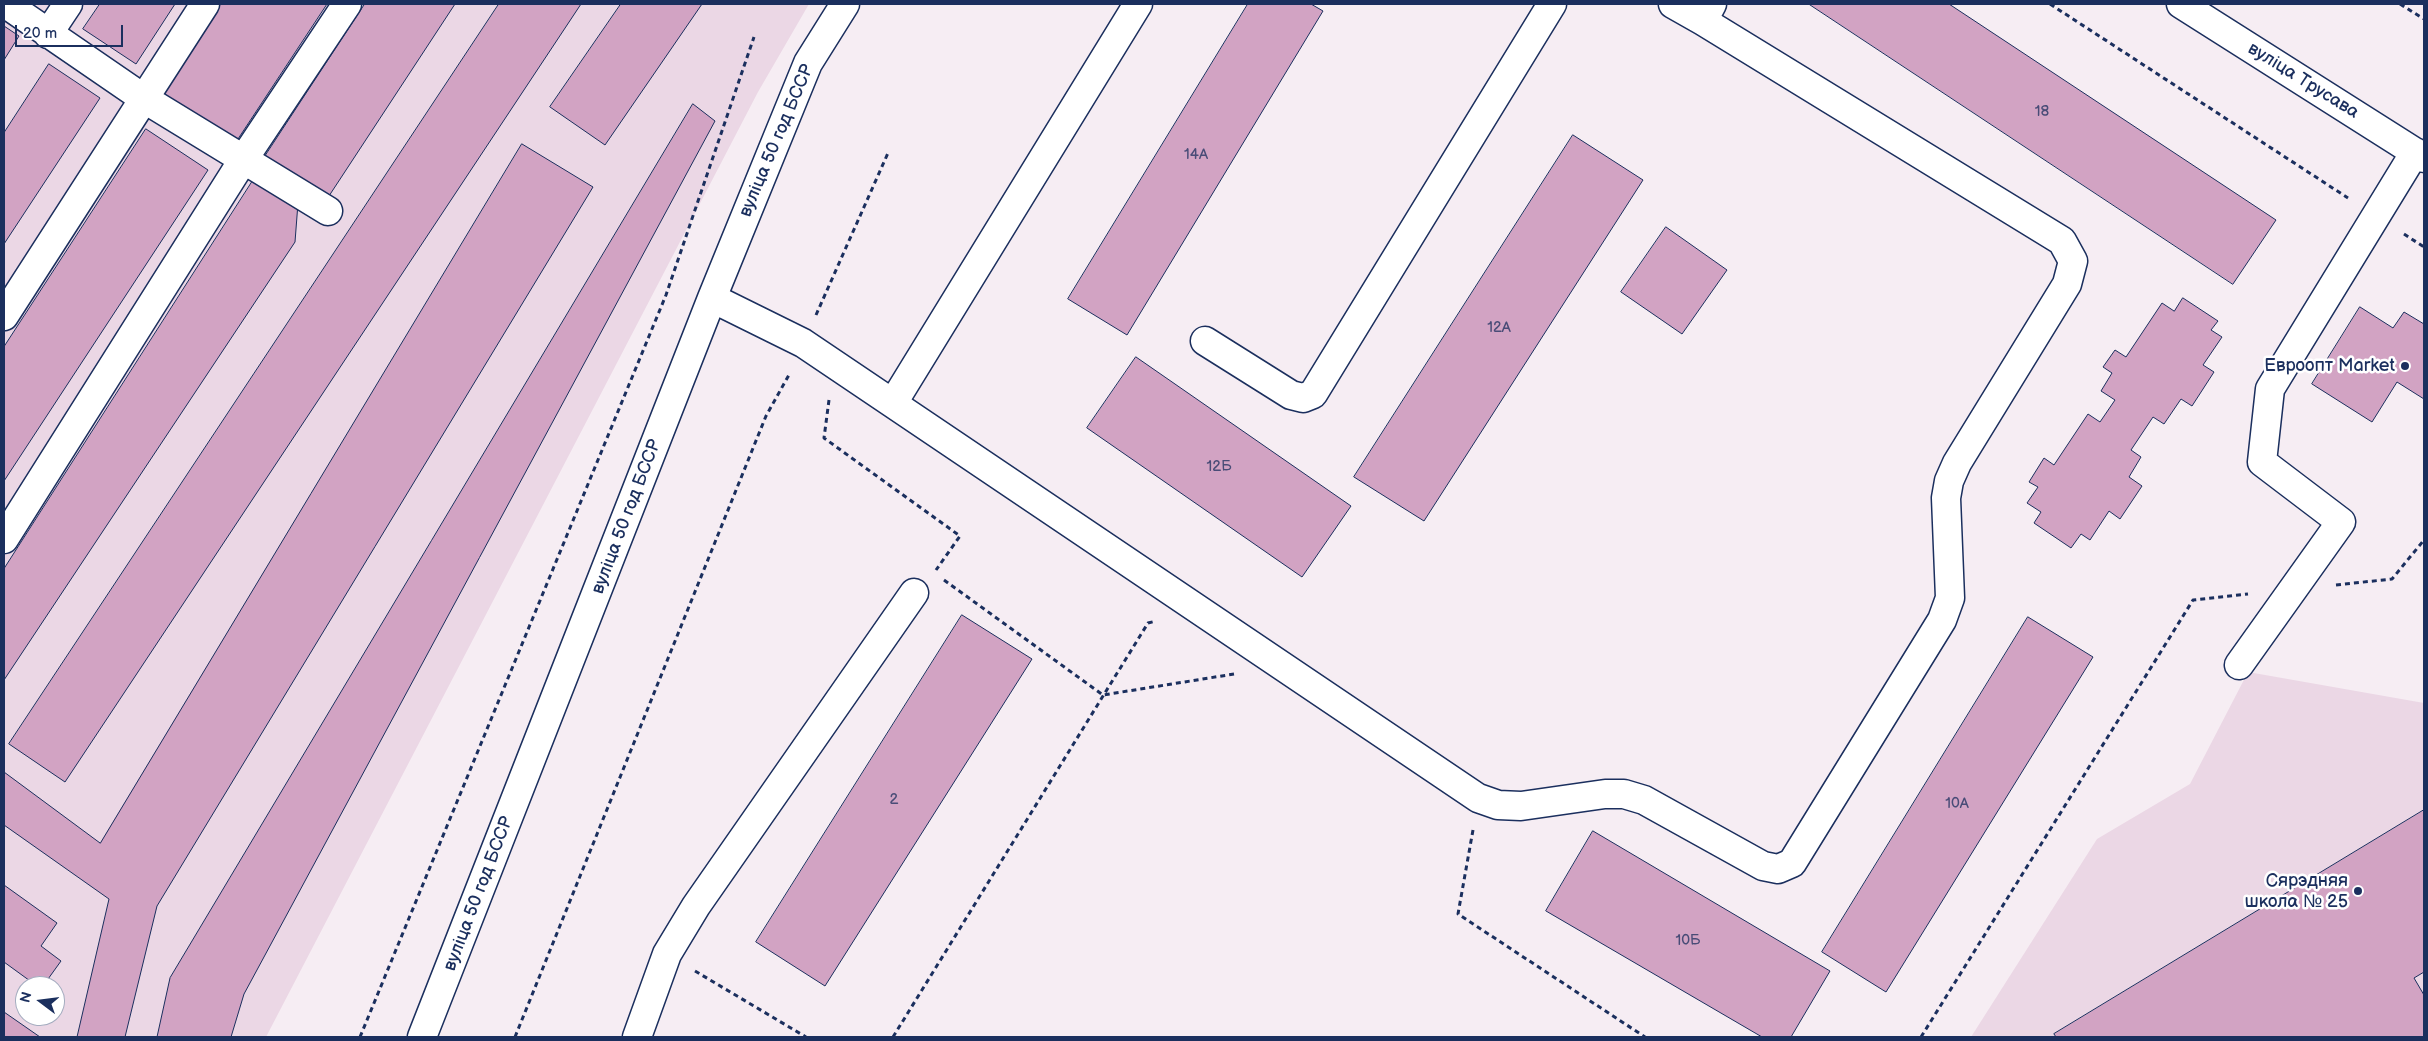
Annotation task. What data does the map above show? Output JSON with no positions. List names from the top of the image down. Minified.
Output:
{"streets":{"street":["вуліца Трусава","вуліца 50 год БССР"]},"places":["Евроопт Market","Сярэдняя школа № 25"],"house_numbers":["18","14А","12А","12Б","2","10А","10Б"],"scale_bar":"20 m","north":"left"}
